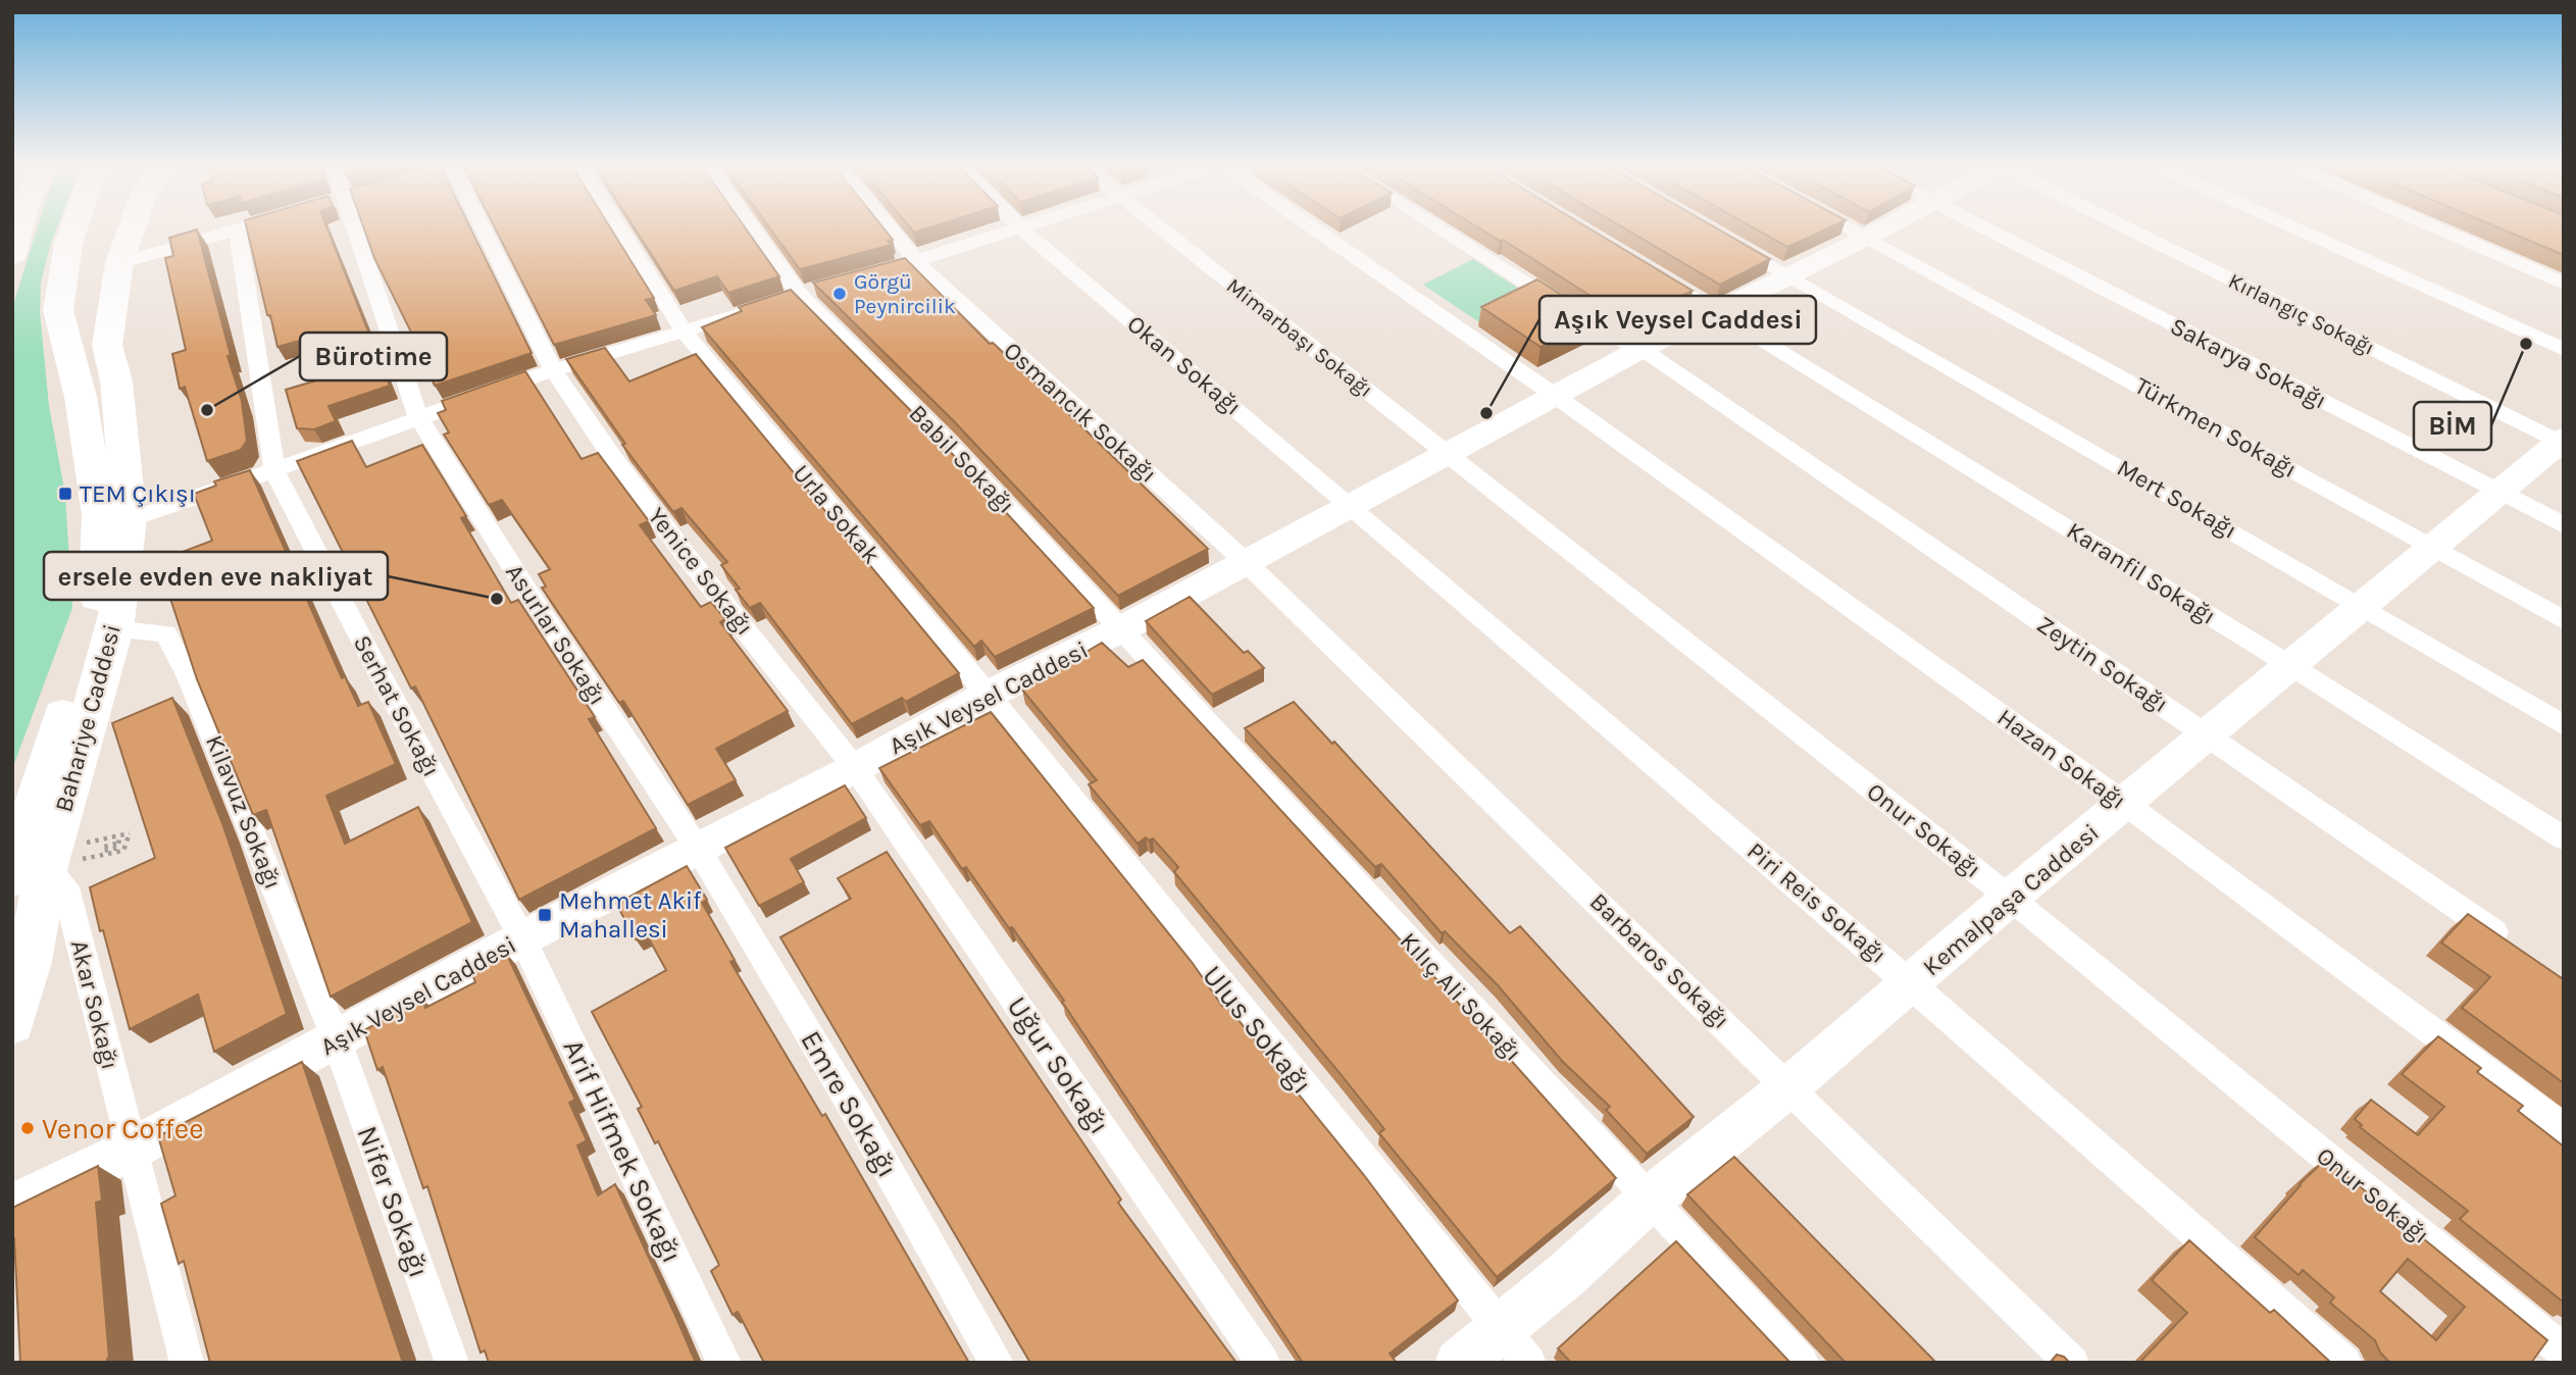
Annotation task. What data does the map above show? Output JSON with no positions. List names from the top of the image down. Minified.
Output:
{"streets":{"main road":["Aşık Veysel Caddesi","Bahariye Caddesi","Kemalpaşa Caddesi"],"street":["Kırlangıç Sokağı","Mimarbaşı Sokağı","Sakarya Sokağı","Okan Sokağı","Osmancık Sokağı","Türkmen Sokağı","Babil Sokağı","Mert Sokağı","Urla Sokak","Yenice Sokağı","Karanfil Sokağı","Asurlar Sokağı","Zeytin Sokağı","Serhat Sokağı","Hazan Sokağı","Kilavuz Sokağı","Onur Sokağı","Piri Reis Sokağı","Barbaros Sokağı","Kılıç Ali Sokağı","Akar Sokağı","Ulus Sokağı","Uğur Sokağı","Emre Sokağı","Arif Hifmek Sokağı","Nifer Sokağı"]},"crossings":[["Kırlangıç Sokağı","Kemalpaşa Caddesi"],["Mimarbaşı Sokağı","Aşık Veysel Caddesi"],["Mimarbaşı Sokağı","Onur Sokağı"],["Sakarya Sokağı","Kemalpaşa Caddesi"],["Okan Sokağı","Aşık Veysel Caddesi"],["Okan Sokağı","Piri Reis Sokağı"],["Osmancık Sokağı","Aşık Veysel Caddesi"],["Osmancık Sokağı","Barbaros Sokağı"],["Türkmen Sokağı","Aşık Veysel Caddesi"],["Türkmen Sokağı","Kemalpaşa Caddesi"],["Babil Sokağı","Aşık Veysel Caddesi"],["Babil Sokağı","Kılıç Ali Sokağı"],["Mert Sokağı","Aşık Veysel Caddesi"],["Mert Sokağı","Kemalpaşa Caddesi"],["Urla Sokak","Aşık Veysel Caddesi"],["Urla Sokak","Ulus Sokağı"],["Yenice Sokağı","Aşık Veysel Caddesi"],["Yenice Sokağı","Uğur Sokağı"],["Karanfil Sokağı","Aşık Veysel Caddesi"],["Karanfil Sokağı","Kemalpaşa Caddesi"],["Asurlar Sokağı","Aşık Veysel Caddesi"],["Asurlar Sokağı","Emre Sokağı"],["Zeytin Sokağı","Aşık Veysel Caddesi"],["Zeytin Sokağı","Kemalpaşa Caddesi"],["Aşık Veysel Caddesi","Serhat Sokağı"],["Aşık Veysel Caddesi","Hazan Sokağı"],["Aşık Veysel Caddesi","Kilavuz Sokağı"],["Aşık Veysel Caddesi","Onur Sokağı"],["Aşık Veysel Caddesi","Piri Reis Sokağı"],["Aşık Veysel Caddesi","Barbaros Sokağı"],["Aşık Veysel Caddesi","Kılıç Ali Sokağı"],["Aşık Veysel Caddesi","Akar Sokağı"],["Aşık Veysel Caddesi","Ulus Sokağı"],["Aşık Veysel Caddesi","Uğur Sokağı"],["Aşık Veysel Caddesi","Emre Sokağı"],["Aşık Veysel Caddesi","Arif Hifmek Sokağı"],["Aşık Veysel Caddesi","Nifer Sokağı"],["Serhat Sokağı","Arif Hifmek Sokağı"],["Bahariye Caddesi","Kilavuz Sokağı"],["Bahariye Caddesi","Akar Sokağı"],["Hazan Sokağı","Kemalpaşa Caddesi"],["Kilavuz Sokağı","Nifer Sokağı"],["Onur Sokağı","Kemalpaşa Caddesi"],["Kemalpaşa Caddesi","Piri Reis Sokağı"],["Kemalpaşa Caddesi","Barbaros Sokağı"],["Kemalpaşa Caddesi","Kılıç Ali Sokağı"],["Kemalpaşa Caddesi","Ulus Sokağı"]],"places":{"other":["Görgü Peynircilik","BİM","Bürotime","Aşık Veysel Caddesi","ersele evden eve nakliyat","Venor Coffee"],"transit":["TEM Çıkışı","Mehmet Akif Mahallesi"]}}
